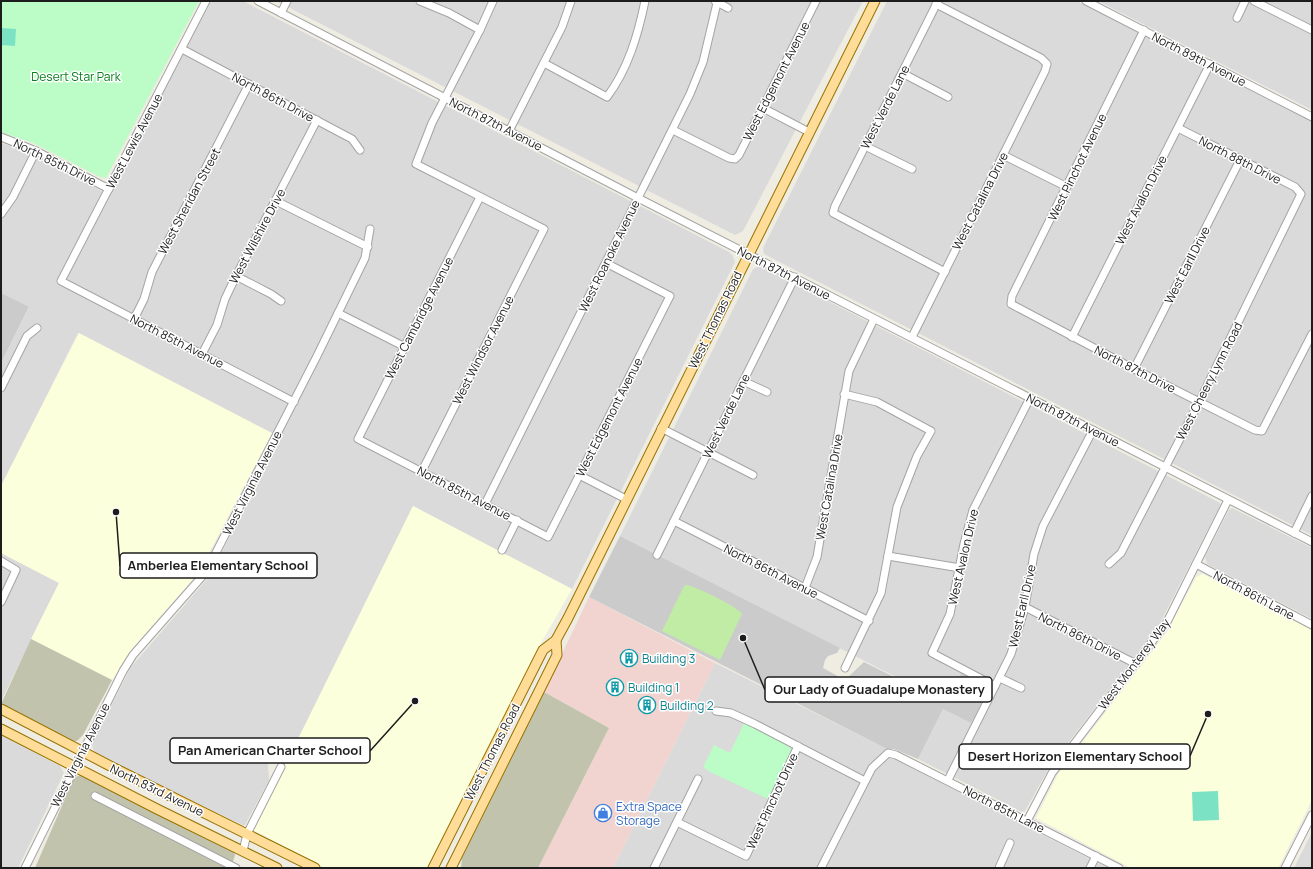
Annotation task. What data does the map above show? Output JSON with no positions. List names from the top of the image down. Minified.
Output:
{"streets":{"main road":["West Thomas Road","North 83rd Avenue"],"street":["North 89th Avenue","West Edgemont Avenue","North 86th Drive","West Verde Lane","North 87th Avenue","West Lewis Avenue","North 88th Drive","North 85th Drive","West Pinchot Avenue","West Avalon Drive","West Sheridan Street","West Catalina Drive","West Wilshire Drive","West Roanoke Avenue","West Earll Drive","West Cambridge Avenue","North 85th Avenue","West Windsor Avenue","North 87th Drive","West Cheery Lynn Road","West Virginia Avenue","North 86th Avenue","North 86th Lane","West Monterey Way","West Pinchot Drive","North 85th Lane"]},"crossings":[["North 89th Avenue","West Pinchot Avenue"],["North 89th Avenue","West Avalon Drive"],["West Edgemont Avenue","West Roanoke Avenue"],["West Edgemont Avenue","North 85th Avenue"],["North 86th Drive","West Lewis Avenue"],["North 86th Drive","West Sheridan Street"],["North 86th Drive","West Wilshire Drive"],["North 86th Drive","West Earll Drive"],["North 86th Drive","West Monterey Way"],["West Verde Lane","North 87th Avenue"],["West Verde Lane","West Catalina Drive"],["West Verde Lane","North 86th Avenue"],["North 87th Avenue","West Avalon Drive"],["North 87th Avenue","West Catalina Drive"],["North 87th Avenue","West Roanoke Avenue"],["North 87th Avenue","West Earll Drive"],["North 87th Avenue","West Thomas Road"],["North 87th Avenue","West Cheery Lynn Road"],["North 87th Avenue","West Monterey Way"],["West Lewis Avenue","North 85th Drive"],["West Lewis Avenue","North 85th Avenue"],["North 88th Drive","West Avalon Drive"],["North 88th Drive","West Earll Drive"],["North 88th Drive","West Cheery Lynn Road"],["West Pinchot Avenue","North 87th Drive"],["West Avalon Drive","West Earll Drive"],["West Avalon Drive","North 87th Drive"],["West Sheridan Street","North 85th Avenue"],["West Catalina Drive","North 86th Avenue"],["West Wilshire Drive","North 85th Avenue"],["West Roanoke Avenue","North 85th Avenue"],["West Earll Drive","North 87th Drive"],["West Earll Drive","North 85th Lane"],["West Cambridge Avenue","North 85th Avenue"],["West Cambridge Avenue","West Windsor Avenue"],["North 85th Avenue","West Windsor Avenue"],["North 85th Avenue","West Virginia Avenue"],["North 87th Drive","West Cheery Lynn Road"],["West Virginia Avenue","North 83rd Avenue"],["North 86th Lane","West Monterey Way"],["West Monterey Way","North 85th Lane"]],"parks":["Desert Star Park"],"places":{"other":["Amberlea Elementary School","Our Lady of Guadalupe Monastery","Pan American Charter School","Desert Horizon Elementary School"],"building":["Building 3","Building 1","Building 2"],"shop":["Extra Space Storage"]}}
